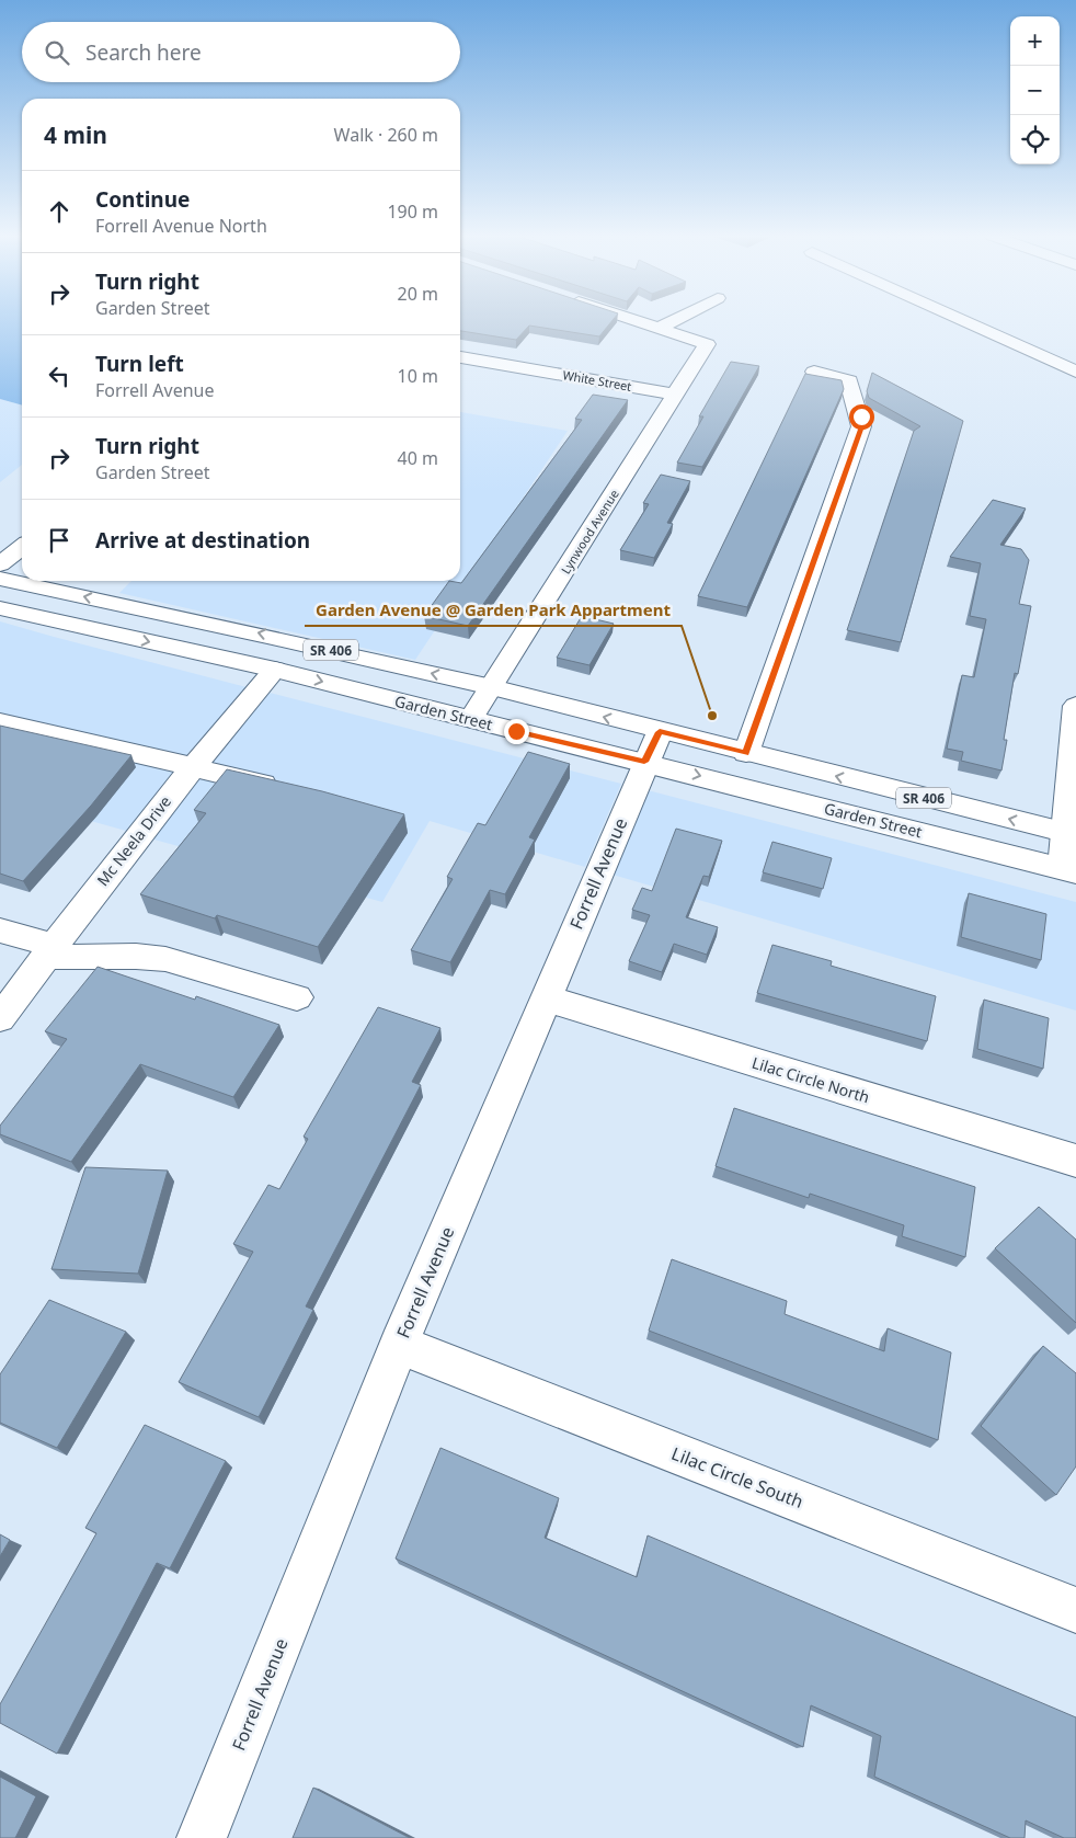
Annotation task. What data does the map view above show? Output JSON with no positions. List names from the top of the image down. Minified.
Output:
{"streets":{"street":["White Street","Lynwood Avenue","SR 406","Garden Street","Mc Neela Drive","Forrell Avenue","Lilac Circle North","Lilac Circle South"]},"crossings":[["White Street","Lynwood Avenue"],["Lynwood Avenue","Garden Street"],["Garden Street","Mc Neela Drive"],["Garden Street","Forrell Avenue"],["Forrell Avenue","Lilac Circle North"],["Forrell Avenue","Lilac Circle South"]],"places":["Garden Avenue @ Garden Park Appartment"],"page":{"map_buttons":["+","−"],"search":"Search here","heading":["4 min","Walk · 260 m"],"list":[["Continue","Forrell Avenue North","190 m"],["Turn right","Garden Street","20 m"],["Turn left","Forrell Avenue","10 m"],["Turn right","Garden Street","40 m"],"Arrive at destination"]}}
